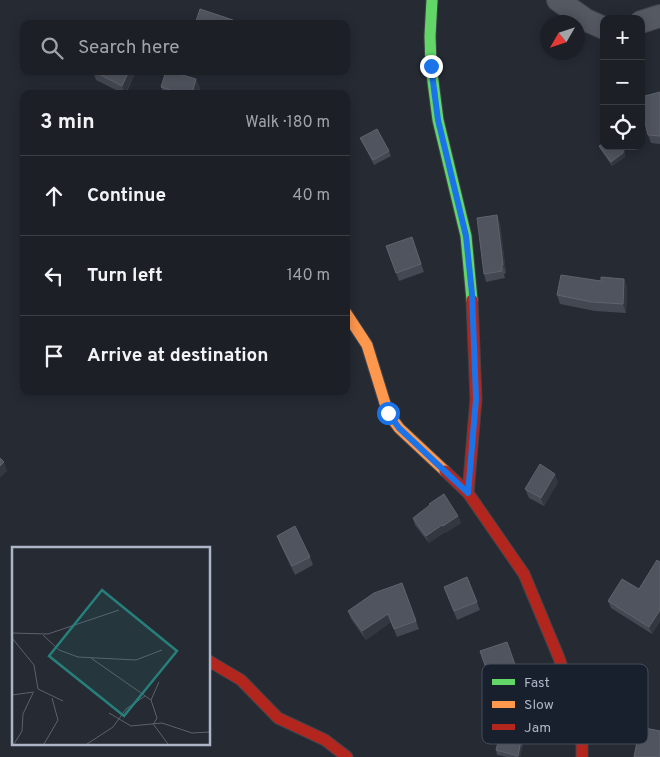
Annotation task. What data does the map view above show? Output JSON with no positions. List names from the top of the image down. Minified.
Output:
{"legend":["Fast","Slow","Jam"],"north":"bottom left","page":{"map_buttons":["+","−"],"search":"Search here","heading":["3 min","Walk · 180 m"],"list":[["Continue","40 m"],["Turn left","140 m"],"Arrive at destination"]}}
